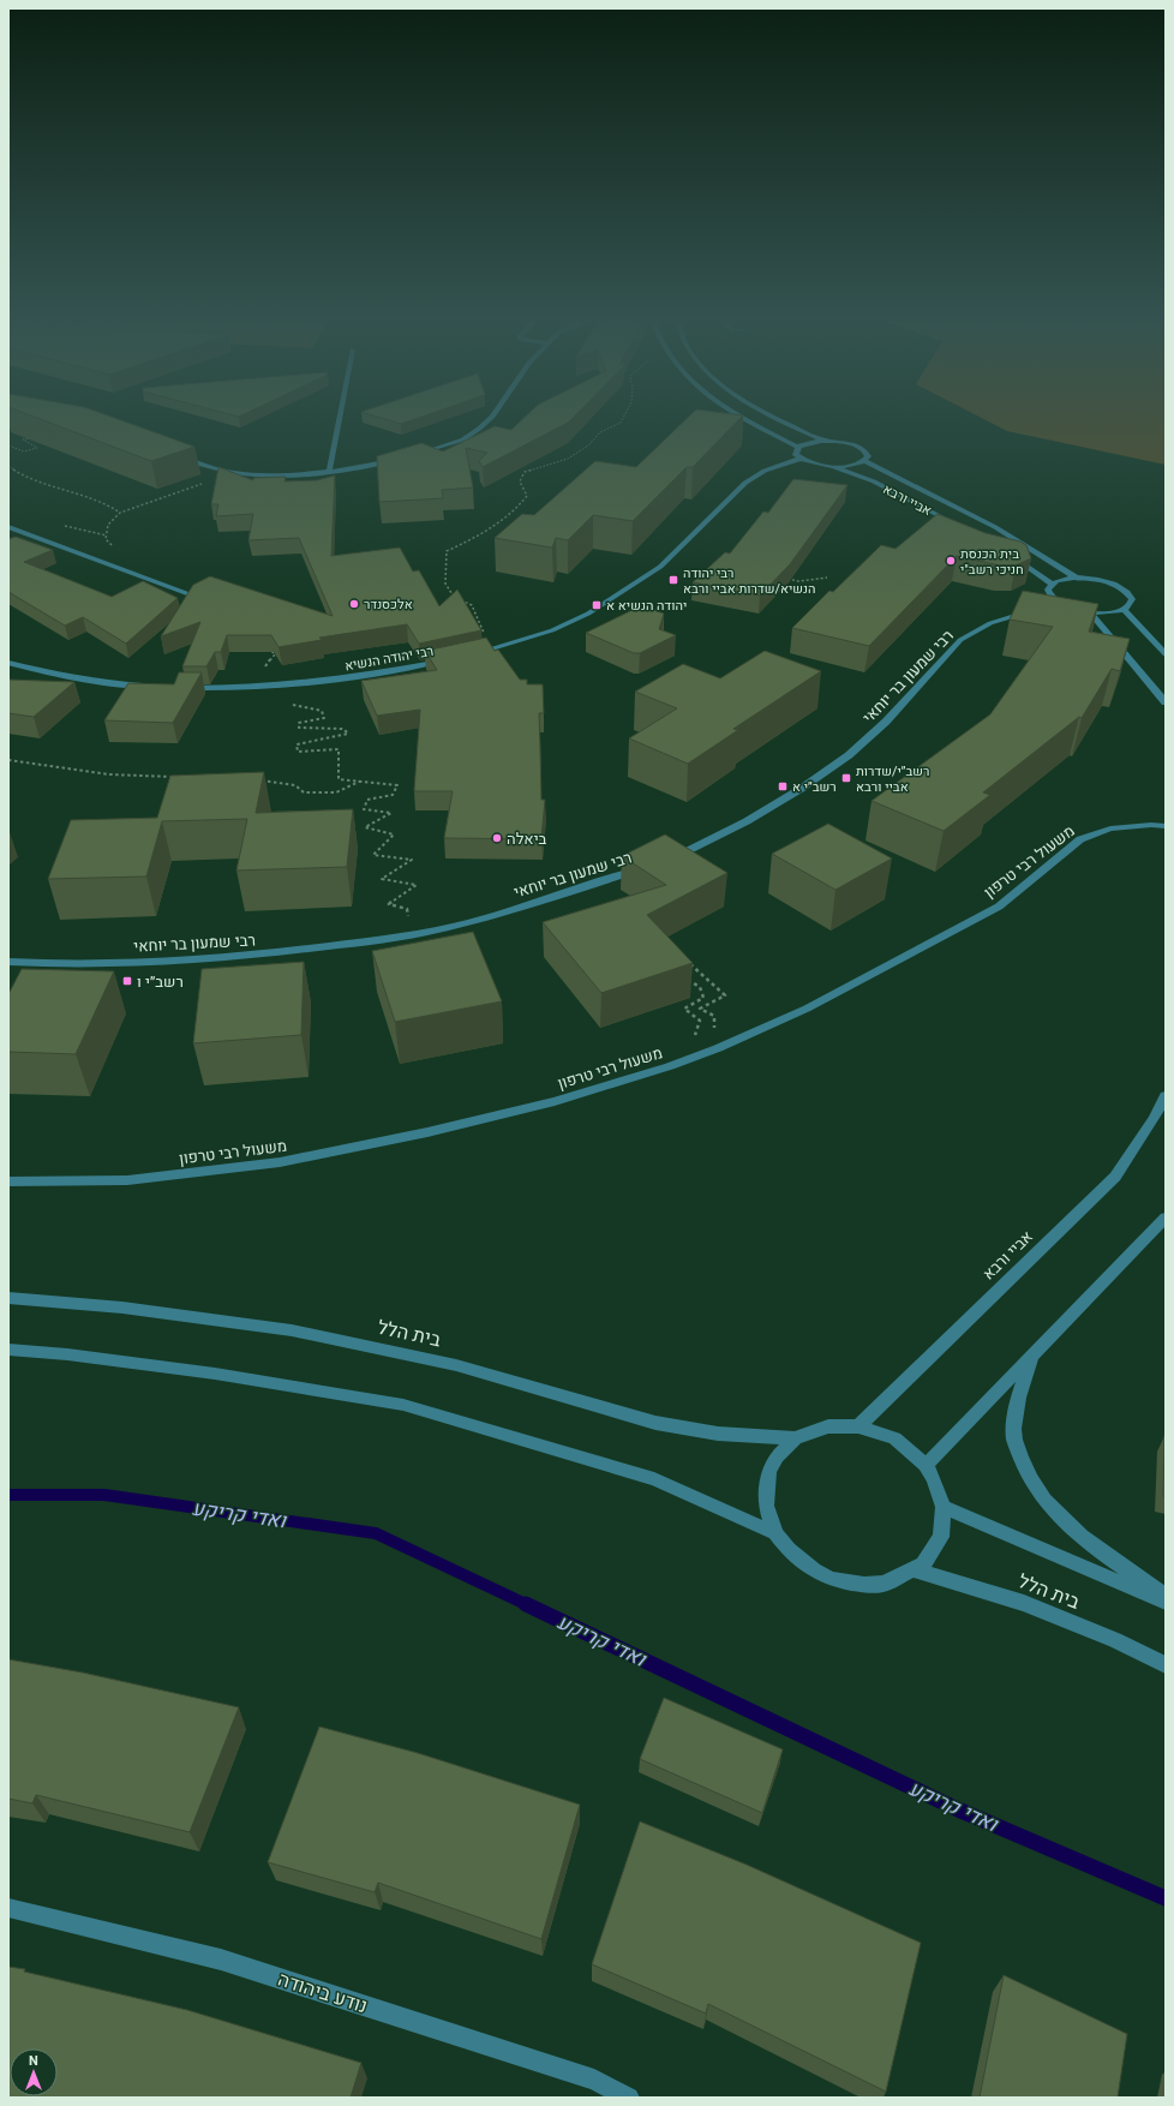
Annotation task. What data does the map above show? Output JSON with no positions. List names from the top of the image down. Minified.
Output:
{"streets":{"street":["אביי ורבא","רבי יהודה הנשיא","רבי שמעון בר יוחאי","משעול רבי טרפון","בית הלל","נודע ביהודה"]},"crossings":[["אביי ורבא","בית הלל"]],"water":["ואדי קריקע"],"places":{"other":["בית הכנסת חניכי רשב\"י","אלכסנדר","ביאלה"],"transit":["רבי יהודה הנשיא/שדרות אביי ורבא","יהודה הנשיא א","רשב״י/שדרות אביי ורבא","רשב״י א","רשב״י ו"]},"north":"top"}
